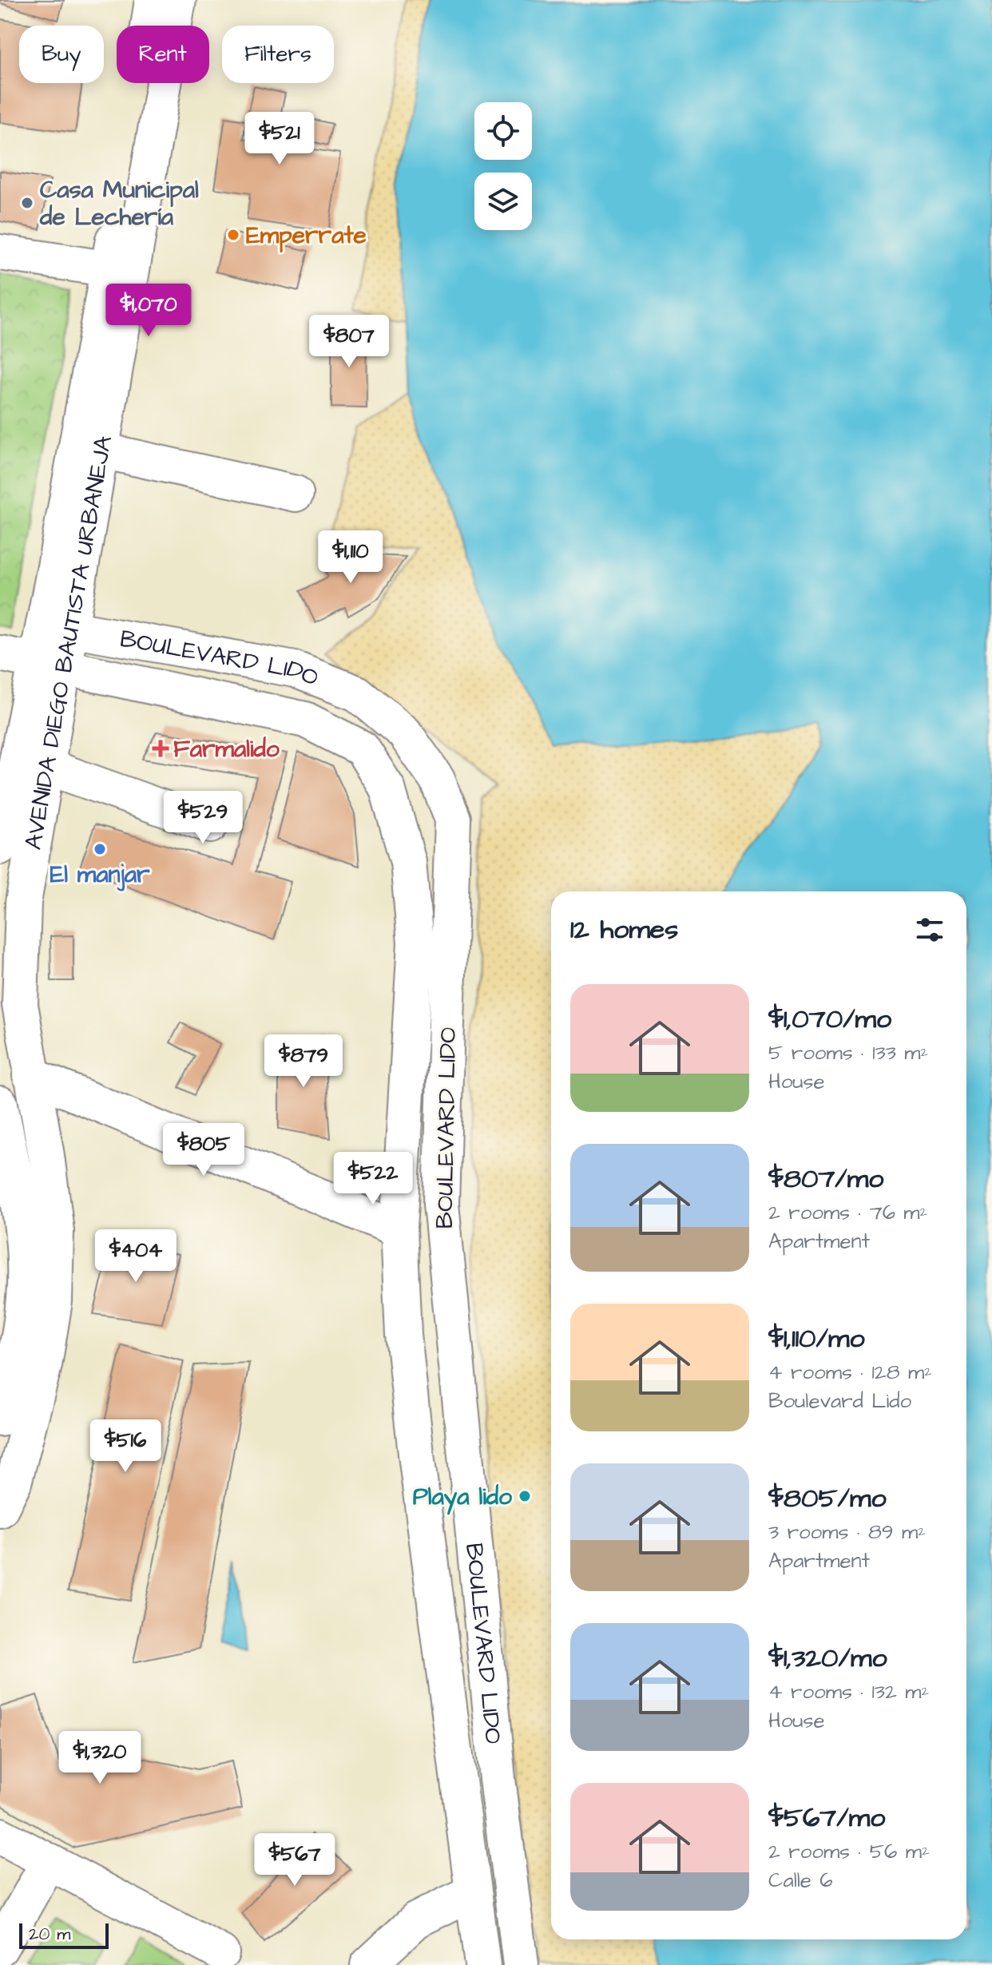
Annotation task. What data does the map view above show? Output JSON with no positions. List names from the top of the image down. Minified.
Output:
{"streets":{"street":["AVENIDA DIEGO BAUTISTA URBANEJA","BOULEVARD LIDO"]},"crossings":[["AVENIDA DIEGO BAUTISTA URBANEJA","BOULEVARD LIDO"]],"places":{"other":["Casa Municipal de Lechería","Emperrate","El manjar","Playa lido"],"health":["Farmalido"]},"scale_bar":"20 m","page":{"chip":["Buy","Rent","Filters"],"price":["$521","$1,070","$807","$1,110","$529","$879","$805","$522","$404","$516","$1,320","$567"],"heading":"12 homes","list":[{"name":"$1,070/mo","note":"5 rooms · 133 m² · House"},{"name":"$807/mo","note":"2 rooms · 76 m² · Apartment"},{"name":"$1,110/mo","note":"4 rooms · 128 m² · Boulevard Lido"},{"name":"$805/mo","note":"3 rooms · 89 m² · Apartment"},{"name":"$1,320/mo","note":"4 rooms · 132 m² · House"},{"name":"$567/mo","note":"2 rooms · 56 m² · Calle 6"}],"scale":"20 m"}}
